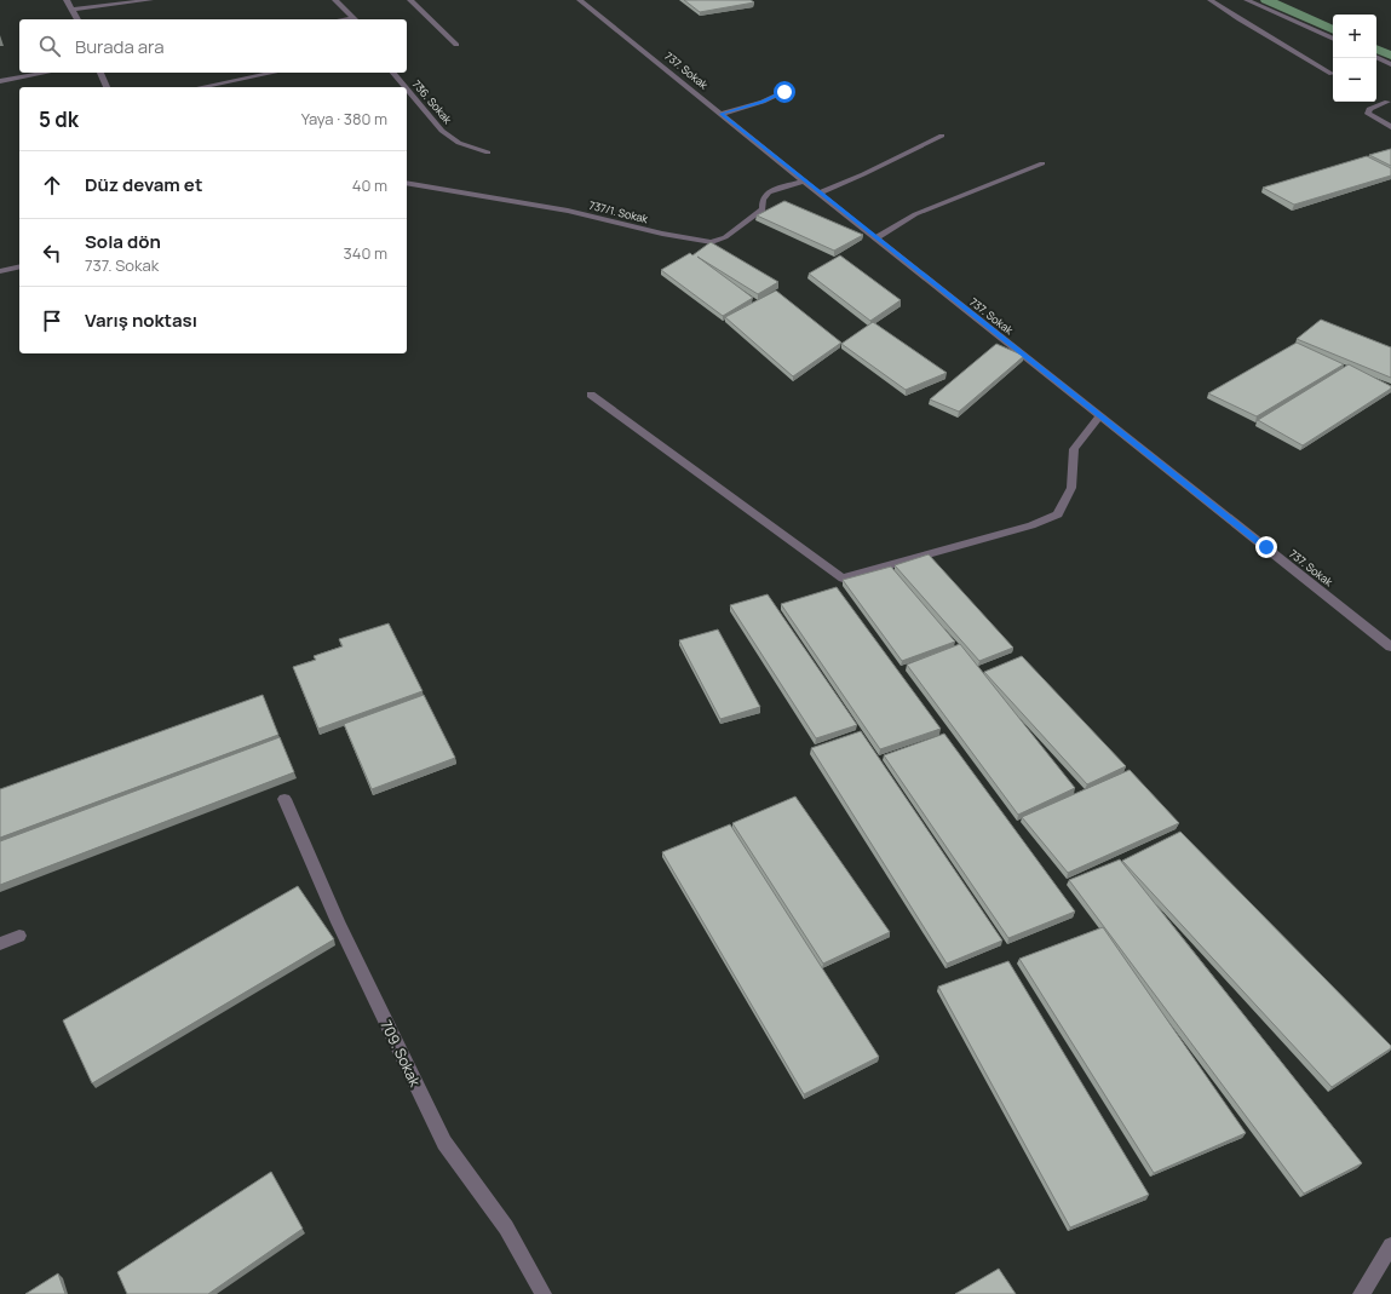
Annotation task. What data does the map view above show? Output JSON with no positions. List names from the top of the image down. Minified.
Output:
{"streets":{"street":["737. Sokak","736. Sokak","737/1. Sokak","709. Sokak"]},"crossings":[["737. Sokak","737/1. Sokak"]],"page":{"map_buttons":["+","−"],"search":"Burada ara","heading":["5 dk","Yaya · 380 m"],"list":[["Düz devam et","40 m"],["Sola dön","737. Sokak","340 m"],"Varış noktası"]}}
